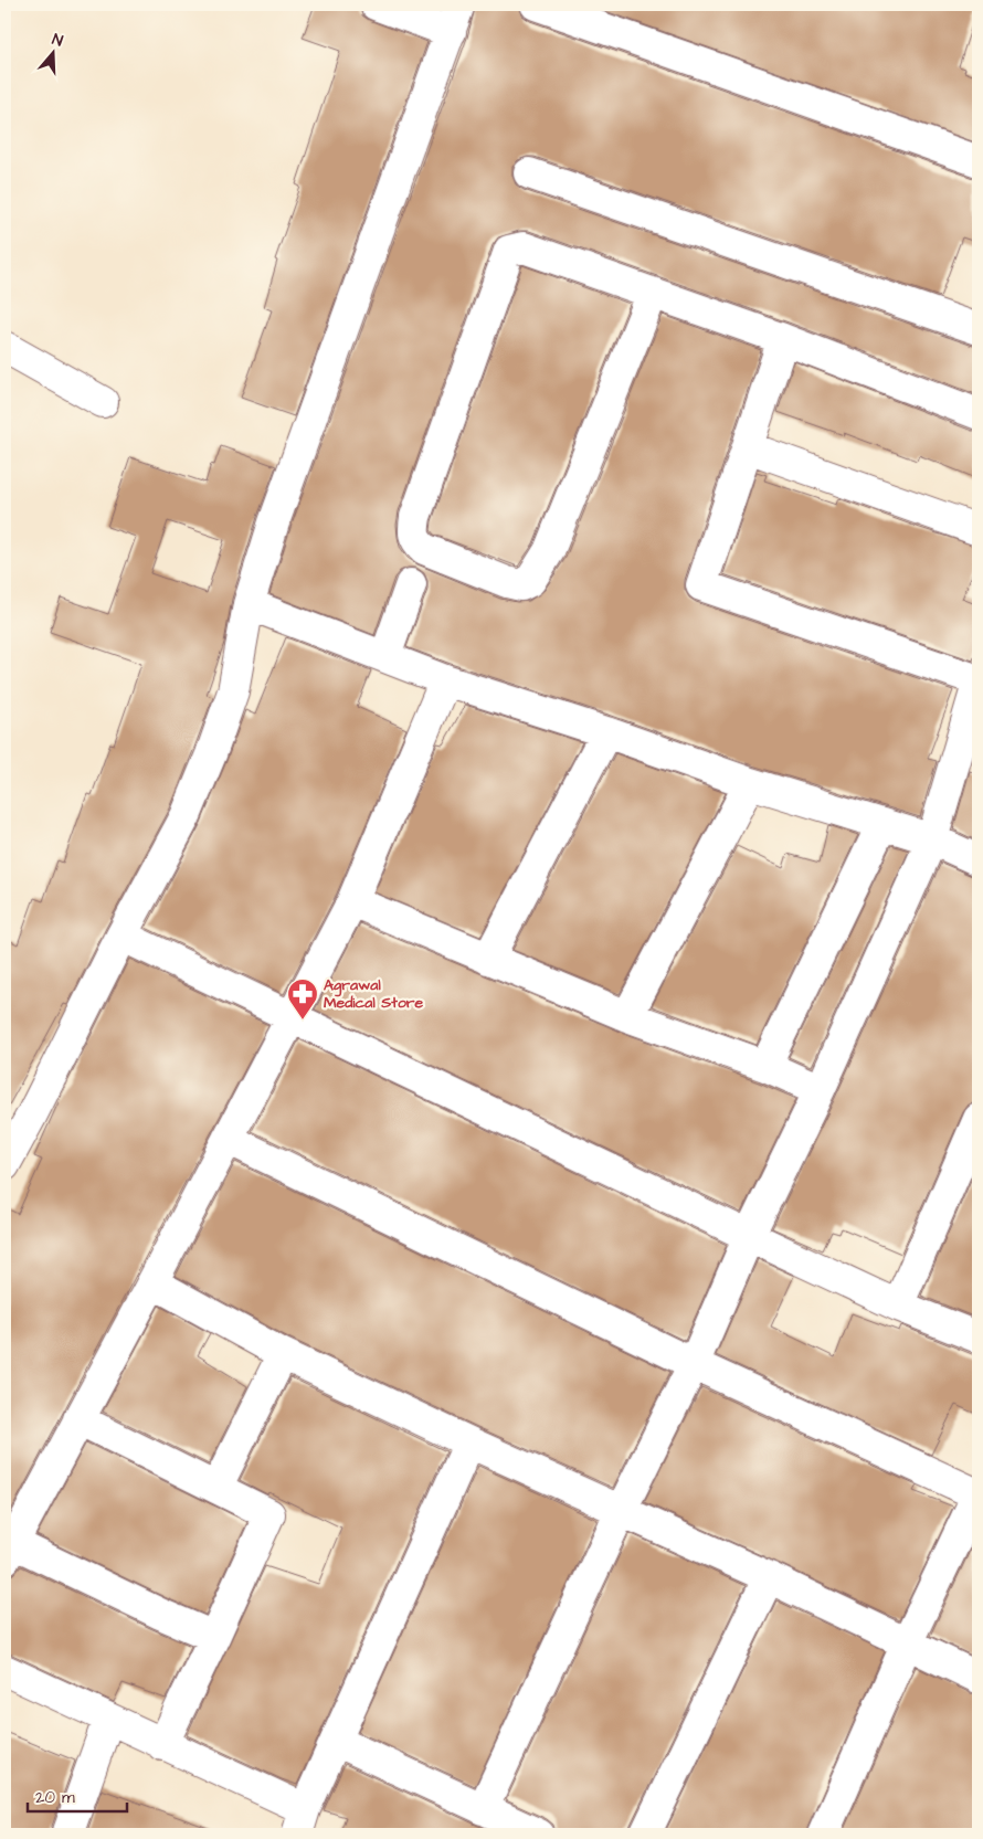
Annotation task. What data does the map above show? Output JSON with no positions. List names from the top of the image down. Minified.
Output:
{"places":{"pharmacy":["Agrawal Medical Store"]},"scale_bar":"20 m","north":"top"}
